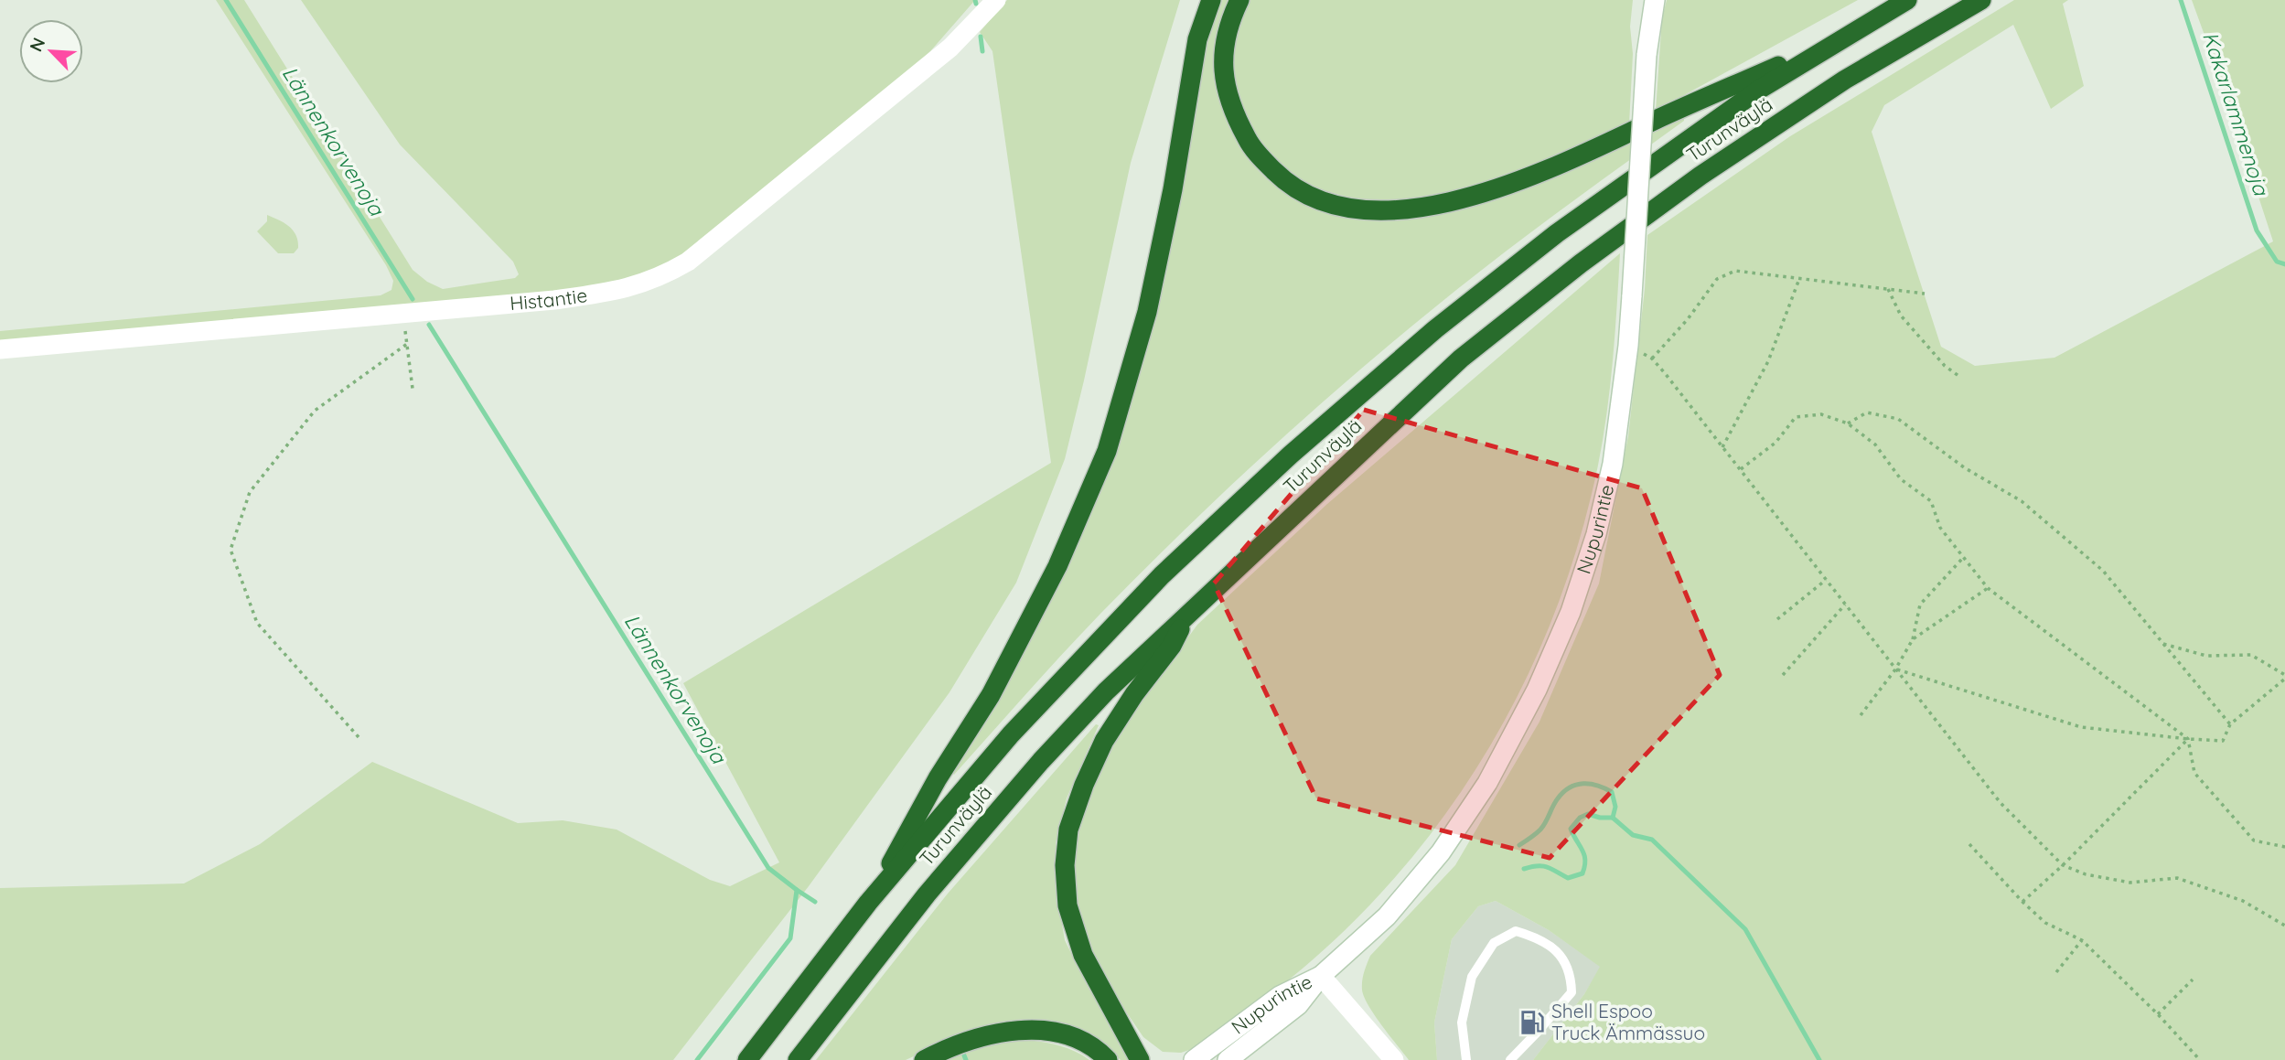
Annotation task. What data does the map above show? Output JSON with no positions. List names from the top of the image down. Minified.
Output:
{"streets":{"highway":["Turunväylä"],"main road":["Histantie","Nupurintie"]},"water":["Kakarlammenoja","Lännenkorvenoja"],"places":{"fuel station":["Shell Espoo Truck Ämmässuo"]},"north":"top left"}
